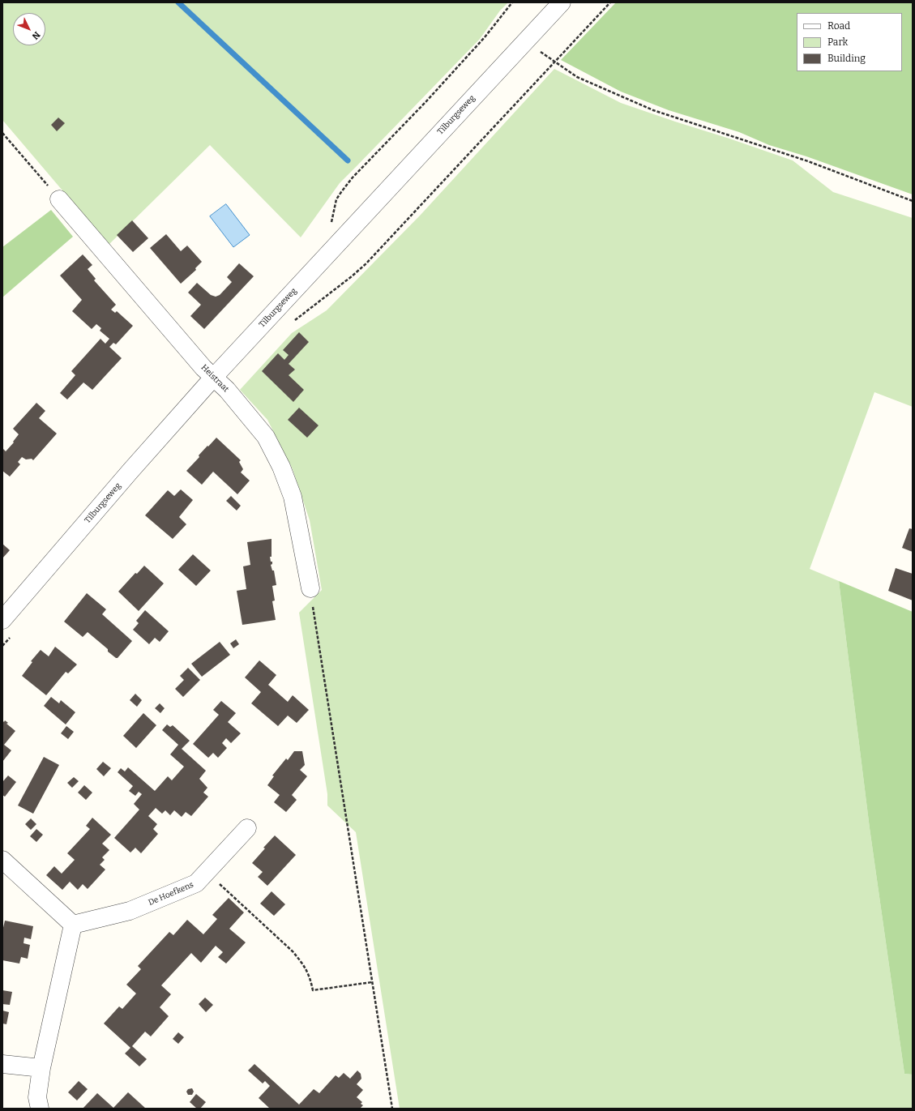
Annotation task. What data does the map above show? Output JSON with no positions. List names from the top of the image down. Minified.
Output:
{"streets":{"street":["Tilburgseweg","Heistraat","De Hoefkens"]},"crossings":[["Tilburgseweg","Heistraat"]],"legend":["Road","Park","Building"],"north":"bottom right"}
